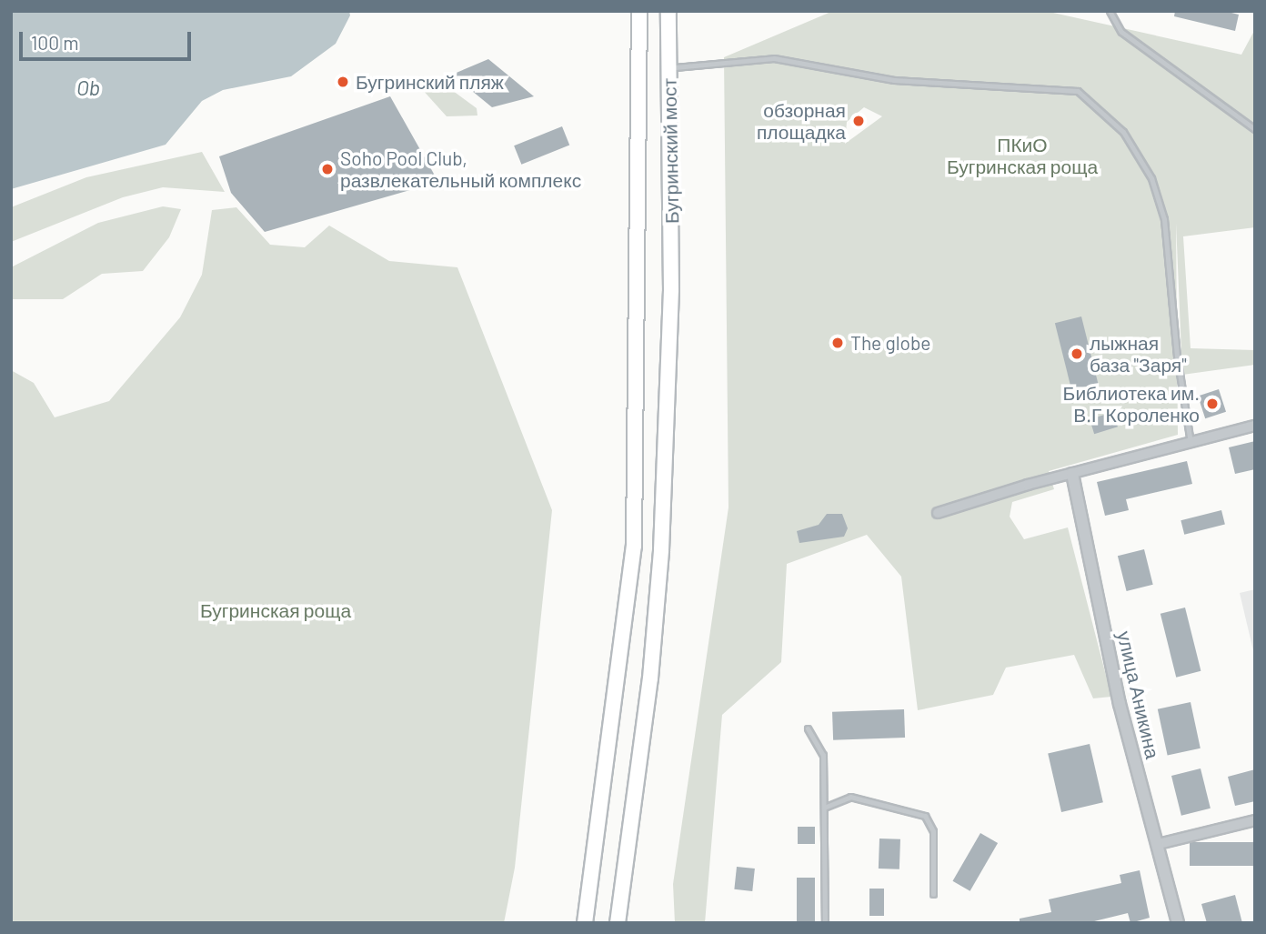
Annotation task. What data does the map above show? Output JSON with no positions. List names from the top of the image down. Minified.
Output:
{"streets":{"main road":["Бугринский мост"],"street":["улица Аникина"]},"water":["Ob"],"parks":["ПКиО Бугринская роща","Бугринская роща"],"places":["Бугринский пляж","обзорная площадка","Soho Pool Club, развлекательный комплекс","The globe","лыжная база \"Заря\"","Библиотека им. В.Г Короленко"],"scale_bar":"100 m"}
